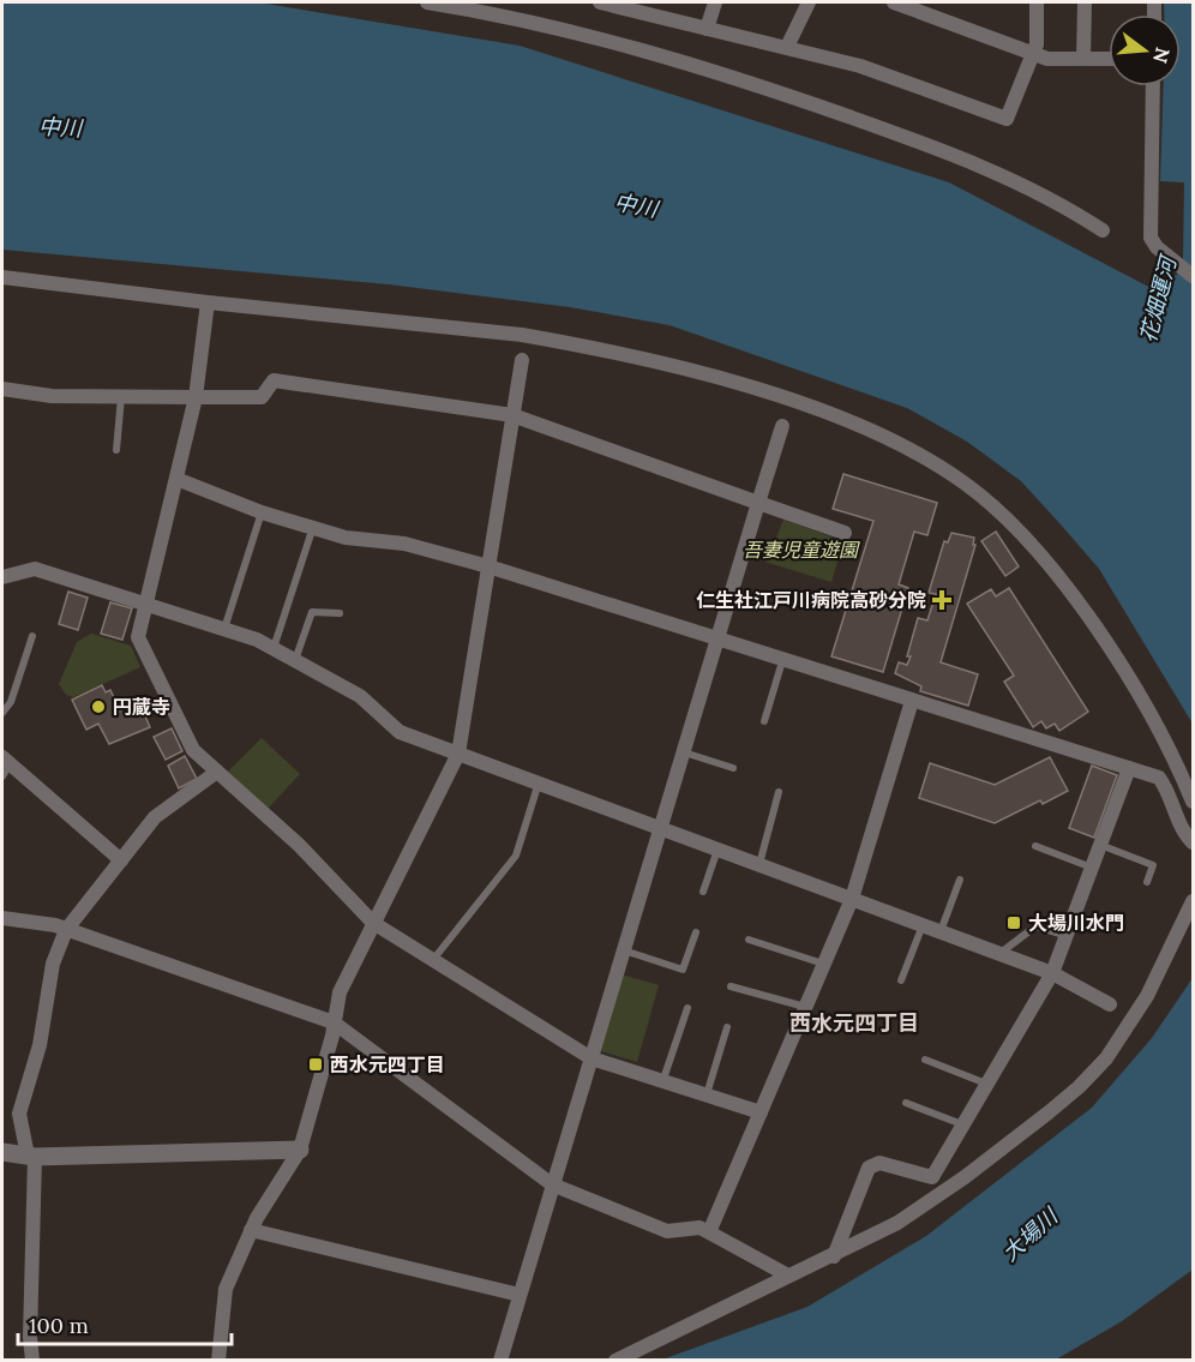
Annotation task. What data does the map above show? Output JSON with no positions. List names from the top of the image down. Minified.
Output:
{"districts":["西水元四丁目"],"water":["中川","花畑運河","大場川"],"parks":["吾妻児童遊園"],"places":{"health":["仁生社江戸川病院高砂分院"],"other":["円蔵寺"],"transit":["大場川水門","西水元四丁目"]},"scale_bar":"100 m","north":"right"}
